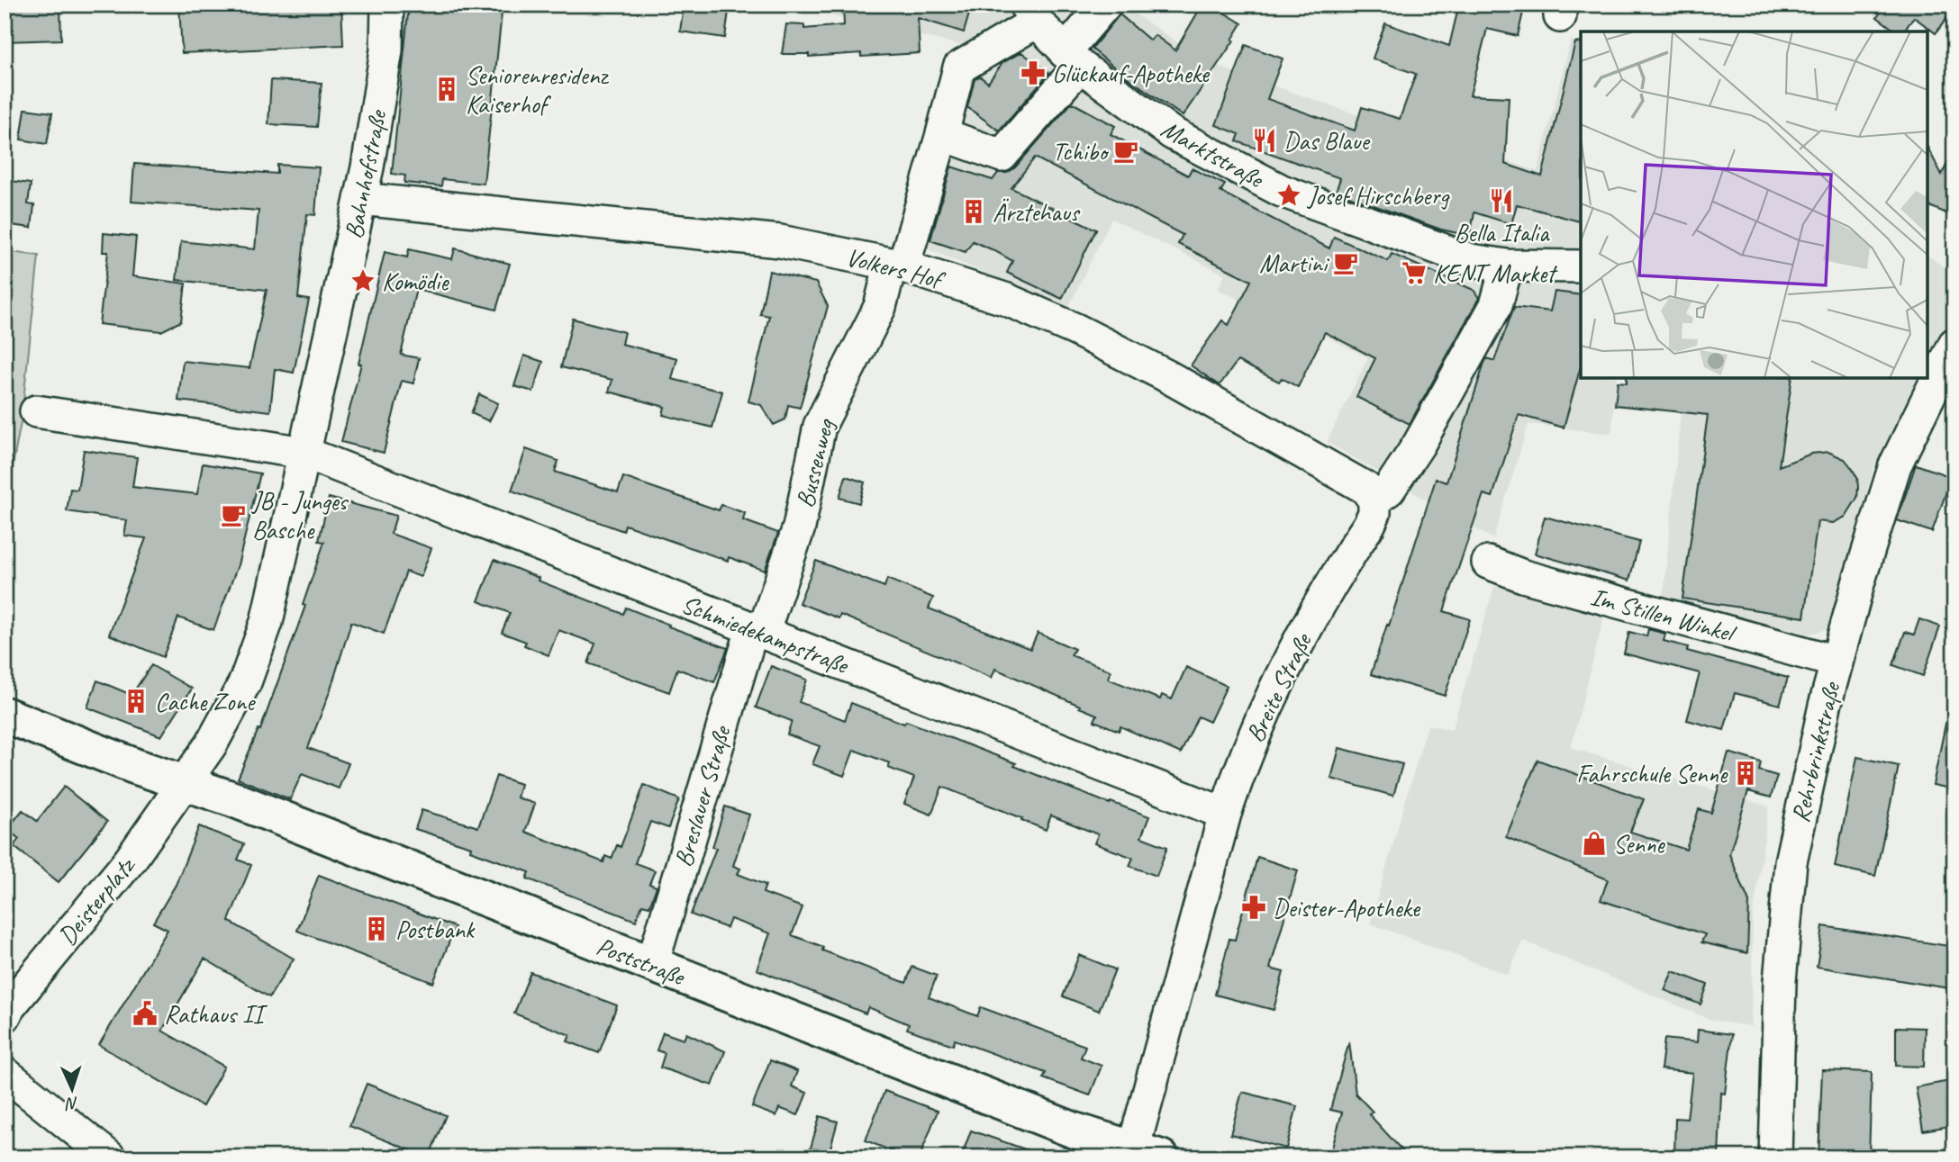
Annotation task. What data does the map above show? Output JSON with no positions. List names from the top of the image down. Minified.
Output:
{"streets":{"main road":["Poststraße"],"street":["Marktstraße","Bahnhofstraße","Volkers Hof","Bussenweg","Im Stillen Winkel","Schmiedekampstraße","Breite Straße","Rehrbrinkstraße","Breslauer Straße","Deisterplatz"]},"crossings":[["Marktstraße","Bussenweg"],["Marktstraße","Breite Straße"],["Bahnhofstraße","Volkers Hof"],["Bahnhofstraße","Schmiedekampstraße"],["Bahnhofstraße","Deisterplatz"],["Bahnhofstraße","Poststraße"],["Volkers Hof","Bussenweg"],["Volkers Hof","Breite Straße"],["Bussenweg","Schmiedekampstraße"],["Bussenweg","Breslauer Straße"],["Im Stillen Winkel","Rehrbrinkstraße"],["Schmiedekampstraße","Breite Straße"],["Schmiedekampstraße","Breslauer Straße"],["Breite Straße","Poststraße"],["Breslauer Straße","Poststraße"],["Deisterplatz","Poststraße"]],"places":{"pharmacy":["Glückauf-Apotheke","Deister-Apotheke"],"building":["Seniorenresidenz Kaiserhof","Ärztehaus","Cache Zone","Fahrschule Senne","Postbank"],"restaurant":["Das Blaue","Bella Italia"],"cafe":["Tchibo","Martini","JB - Junges Basche"],"place":["Josef Hirschberg","Komödie"],"supermarket":["KENT Market"],"shop":["Senne"],"public building":["Rathaus II"]},"north":"bottom"}
